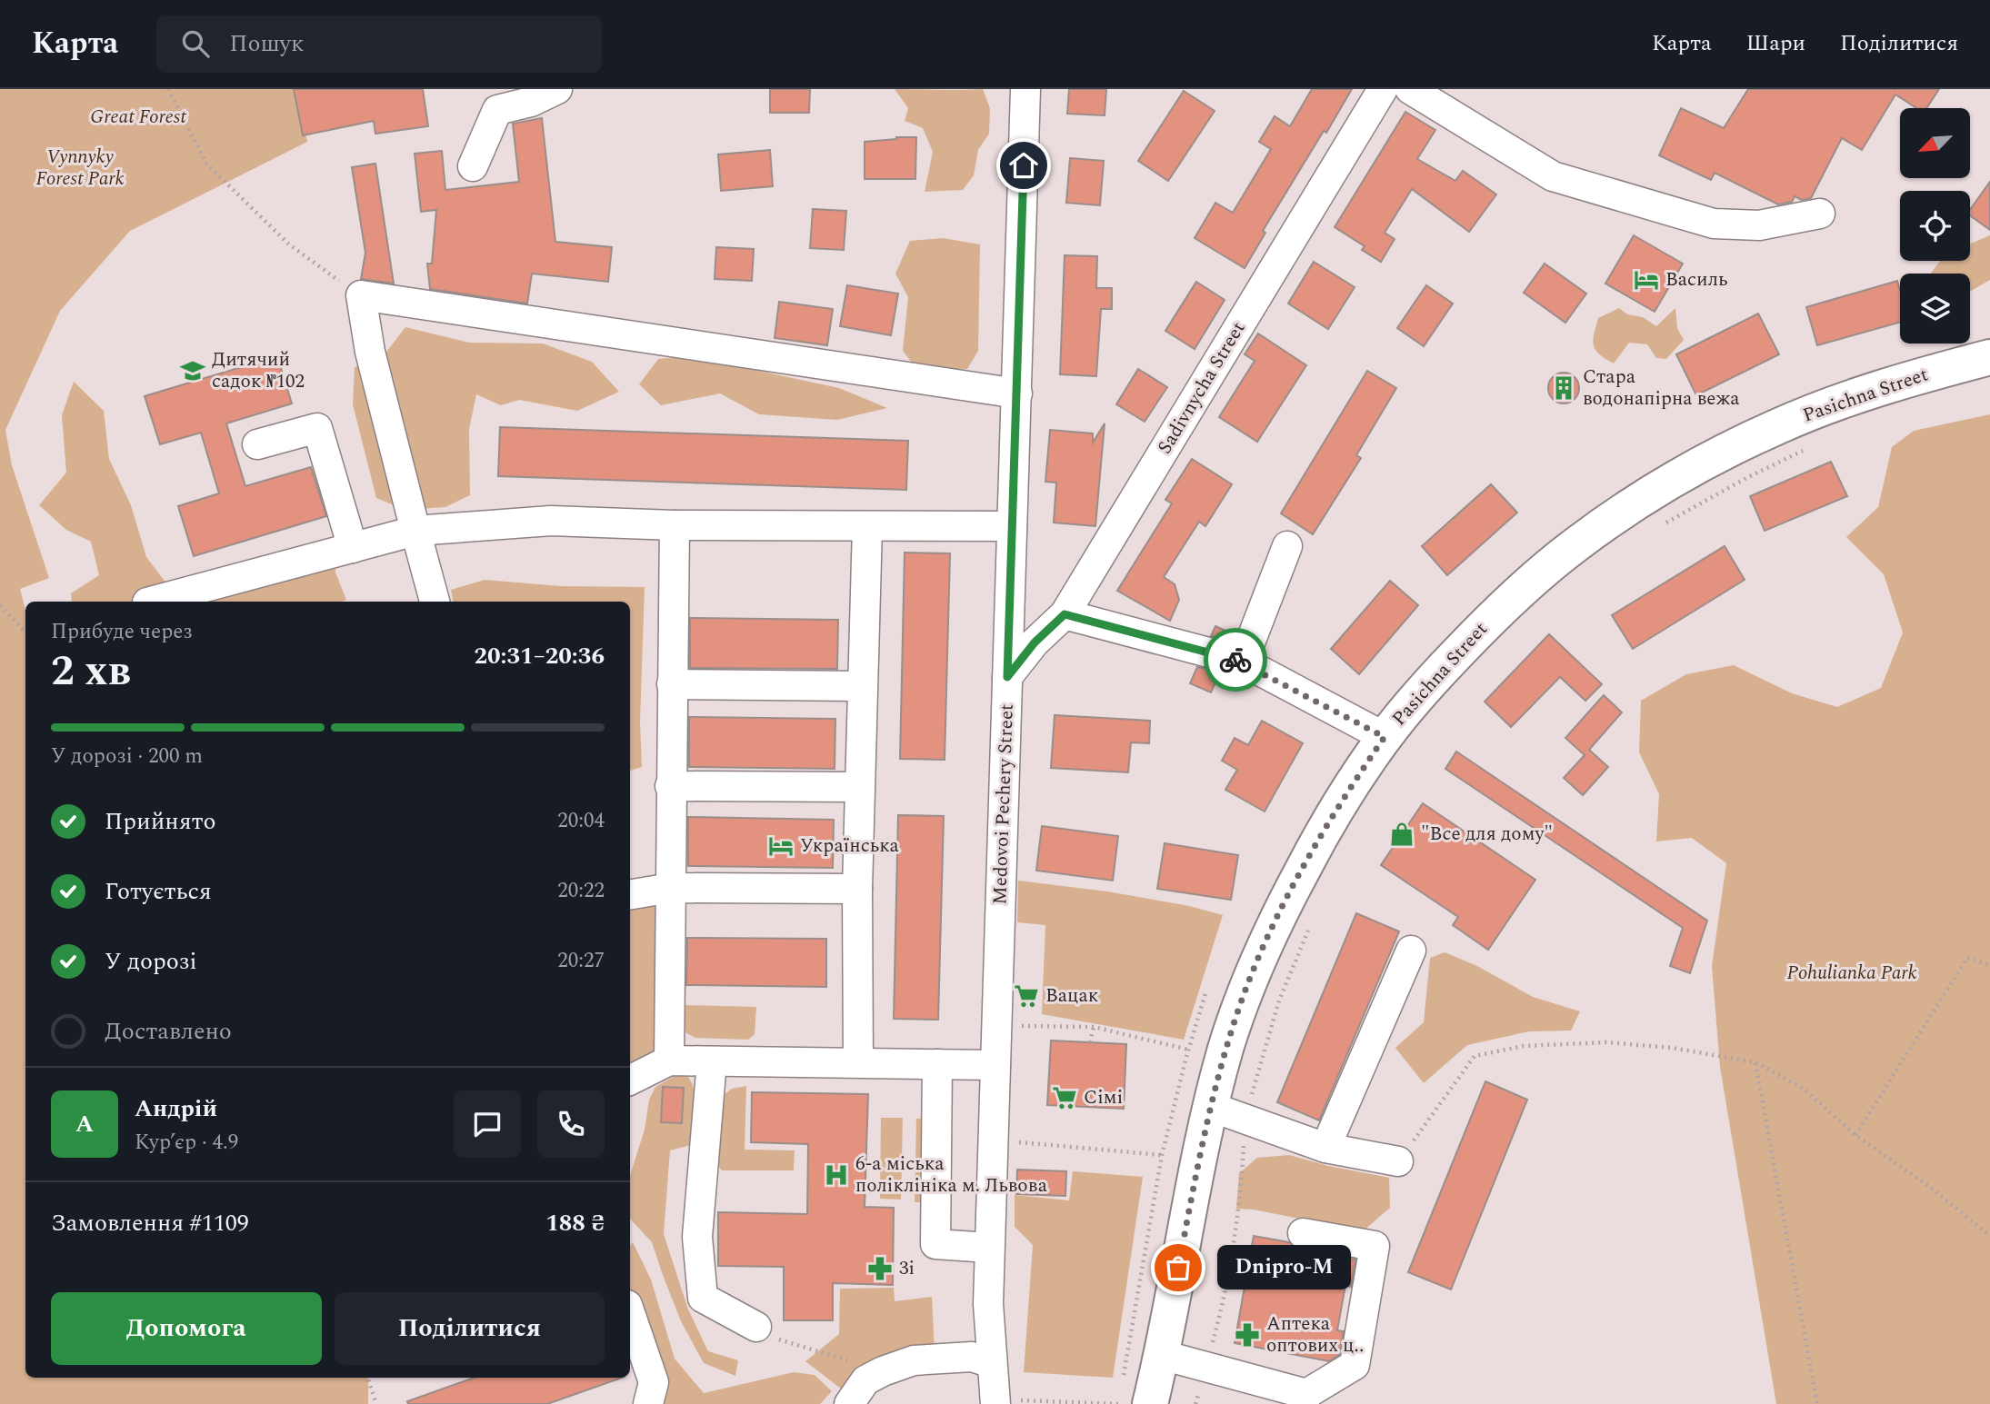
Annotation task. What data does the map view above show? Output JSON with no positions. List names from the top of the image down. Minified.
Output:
{"streets":{"main road":["Pasichna Street"],"street":["Sadivnycha Street","Medovoi Pechery Street"]},"crossings":[["Sadivnycha Street","Medovoi Pechery Street"]],"parks":["Great Forest","Vynnyky Forest Park","Pohulianka Park"],"places":{"hotel":["Василь","Українська"],"school or university":["Дитячий садок №102"],"building":["Стара водонапірна вежа"],"shop":["\"Все для дому\""],"supermarket":["Вацак","Сімі"],"hospital":["6-а міська поліклініка м. Львова"],"other":["Dnipro-M"],"pharmacy":["3і","Аптека оптових ц‥"]},"north":"bottom left","page":{"header":"Карта","search":"Пошук","nav":["Карта","Шари","Поділитися"],"heading":["2 хв","Прибуде через","20:31–20:36"],"panel":["Андрій","Кур’єр · 4.9","Замовлення #1109","188 ₴"],"bar":"У дорозі · 200 m","list":[["Прийнято","20:04"],["Готується","20:22"],["У дорозі","20:27"],"Доставлено"],"round":"А","bubble":"Dnipro-M","buttons":["Допомога","Поділитися"]}}
